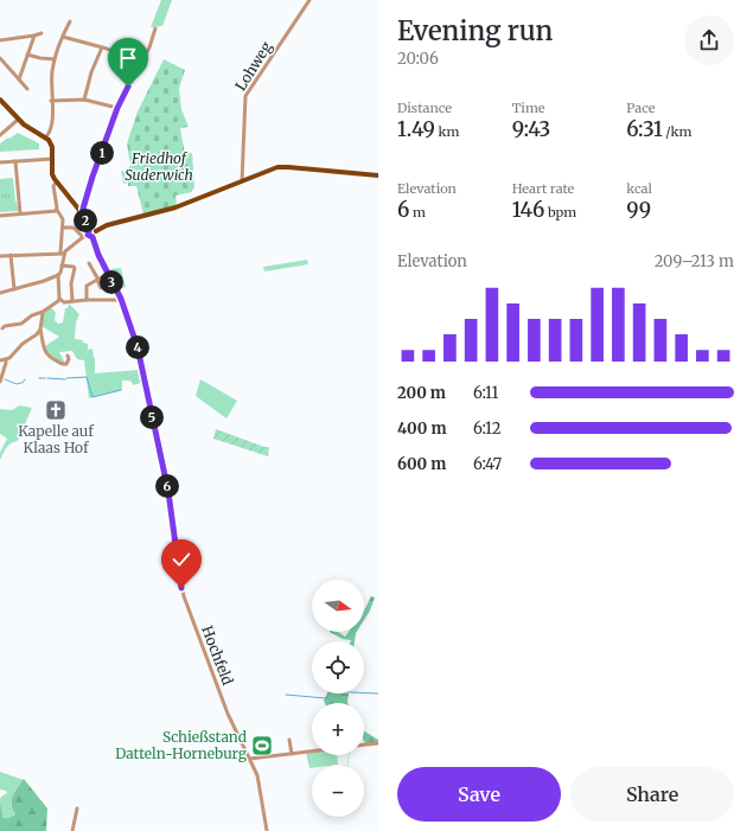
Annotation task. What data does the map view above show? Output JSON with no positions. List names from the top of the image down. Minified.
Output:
{"streets":{"street":["Lohweg","Hochfeld"]},"parks":["Friedhof Suderwich"],"places":{"church":["Kapelle auf Klaas Hof"],"sports":["Schießstand Datteln-Horneburg"]},"north":"right","page":{"heading":["Evening run","20:06"],"stats":[["Distance","1.49 km"],["Time","9:43"],["Pace","6:31 /km"],["Elevation","6 m"],["Heart rate","146 bpm"],["kcal","99"]],"pins":["1","2","3","4","5","6"],"chart":["Elevation","209–213 m"],"list":[{"name":"200 m","note":"6:11"},{"name":"400 m","note":"6:12"},{"name":"600 m","note":"6:47"}],"map_buttons":["+","−"],"buttons":["Save","Share"]}}
